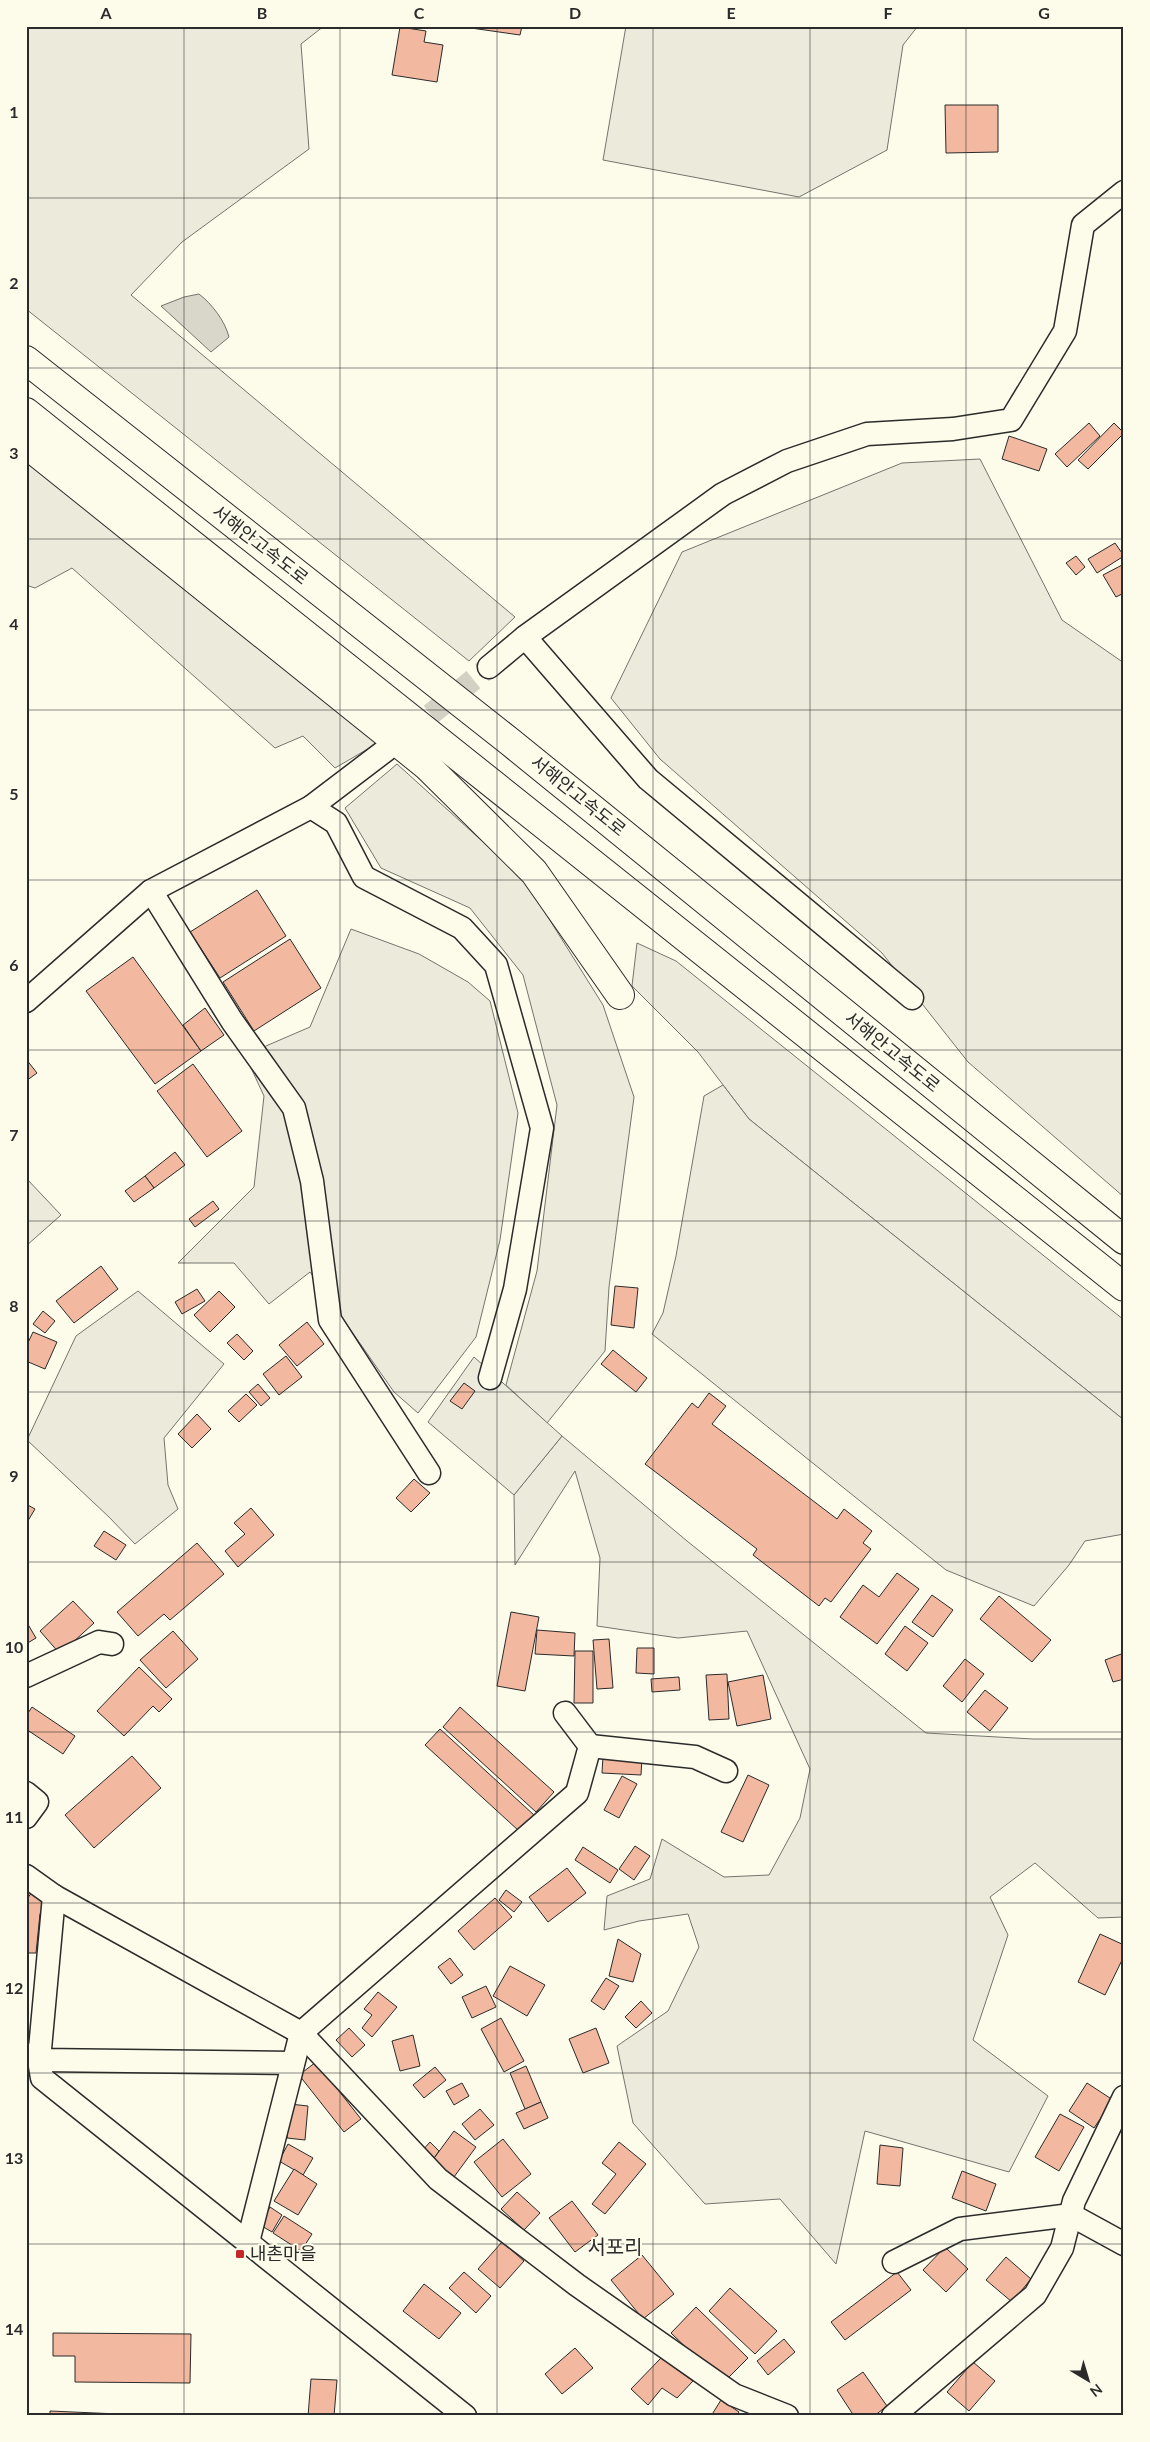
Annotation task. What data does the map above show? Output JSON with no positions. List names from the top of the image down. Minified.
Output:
{"streets":{"highway":["서해안고속도로"]},"districts":["서포리"],"places":{"transit":["내촌마을"]},"north":"bottom right","grid":{"columns":["A","B","C","D","E","F","G"],"rows":["1","2","3","4","5","6","7","8","9","10","11","12","13","14"]}}
